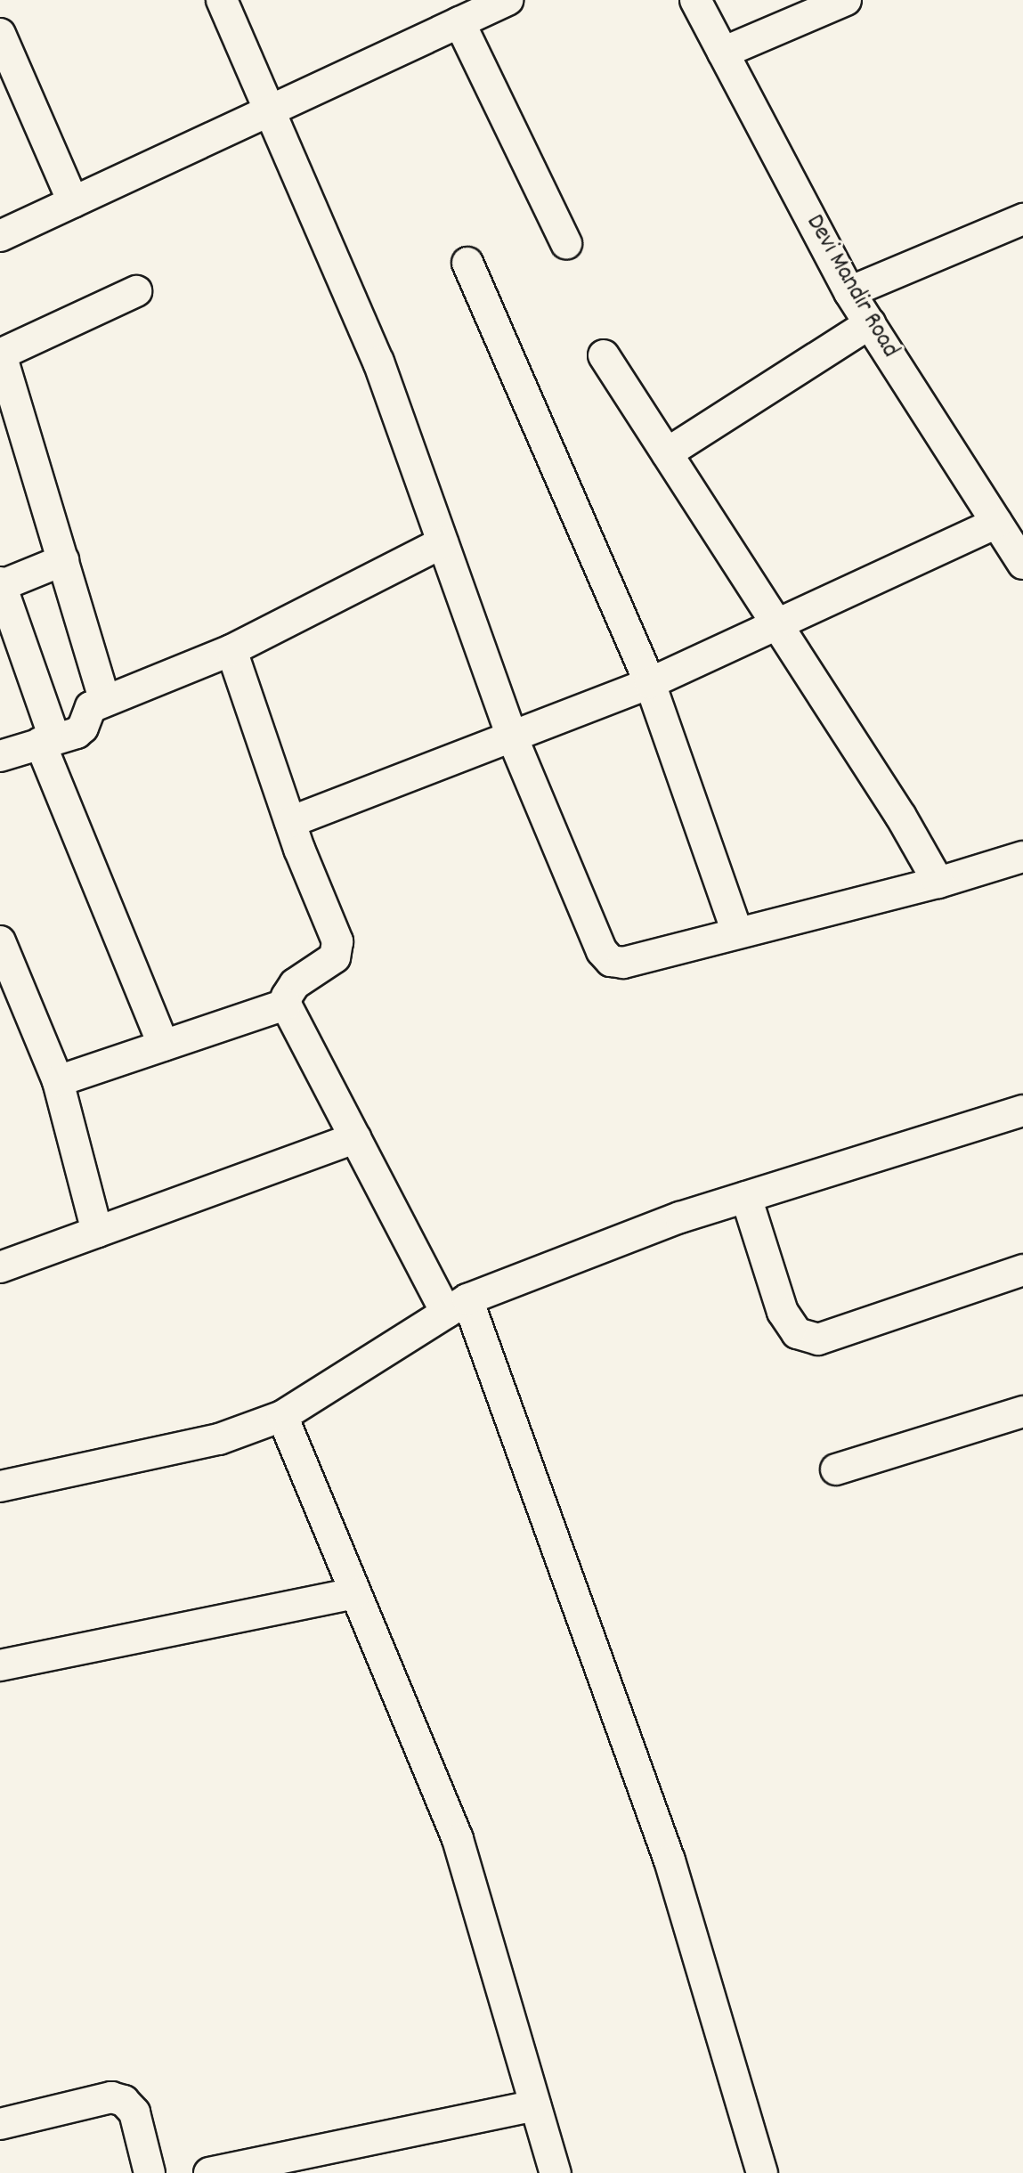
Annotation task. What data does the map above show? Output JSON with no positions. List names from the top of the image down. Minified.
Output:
{"streets":{"street":["Devi Mandir Road"]}}
